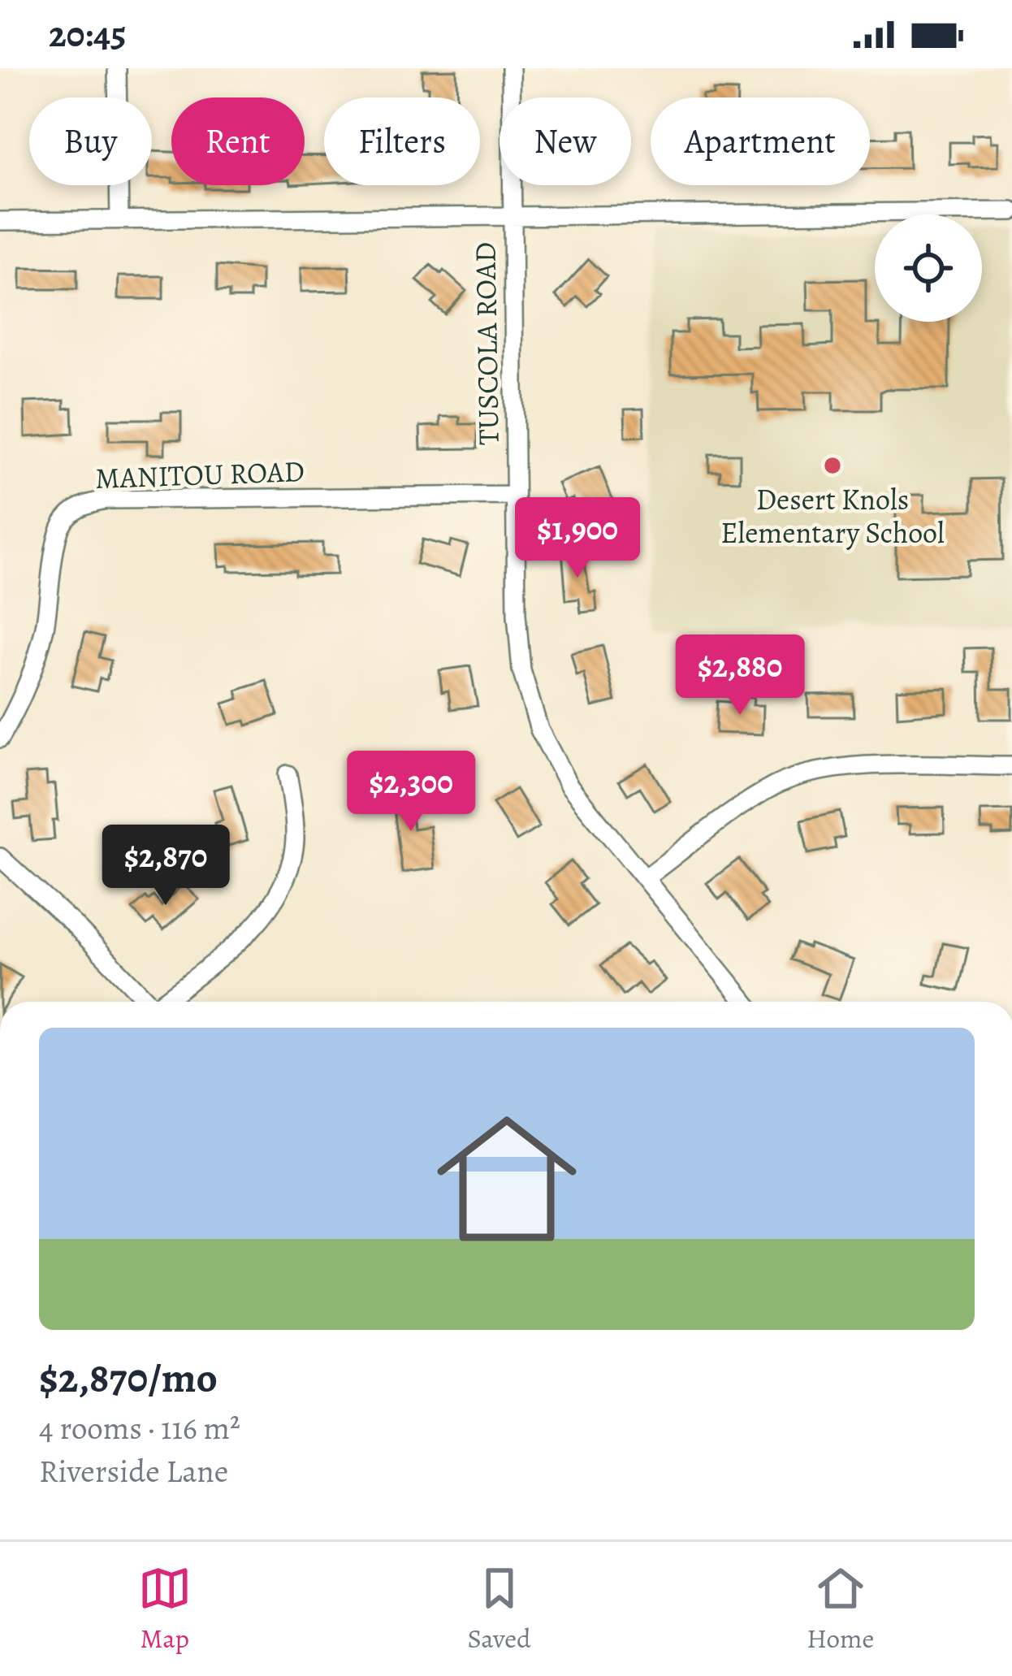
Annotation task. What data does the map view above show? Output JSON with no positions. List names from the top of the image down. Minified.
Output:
{"streets":{"street":["TUSCOLA ROAD","MANITOU ROAD"]},"crossings":[["TUSCOLA ROAD","MANITOU ROAD"]],"places":["Desert Knols Elementary School"],"page":{"status":"20:45","chip":["Buy","Rent","Filters","New","Apartment"],"price":["$1,900","$2,880","$2,300","$2,870"],"list":[{"name":"$2,870/mo","note":"4 rooms · 116 m² · Riverside Lane"}],"tabs":["Map","Saved","Home"]}}
